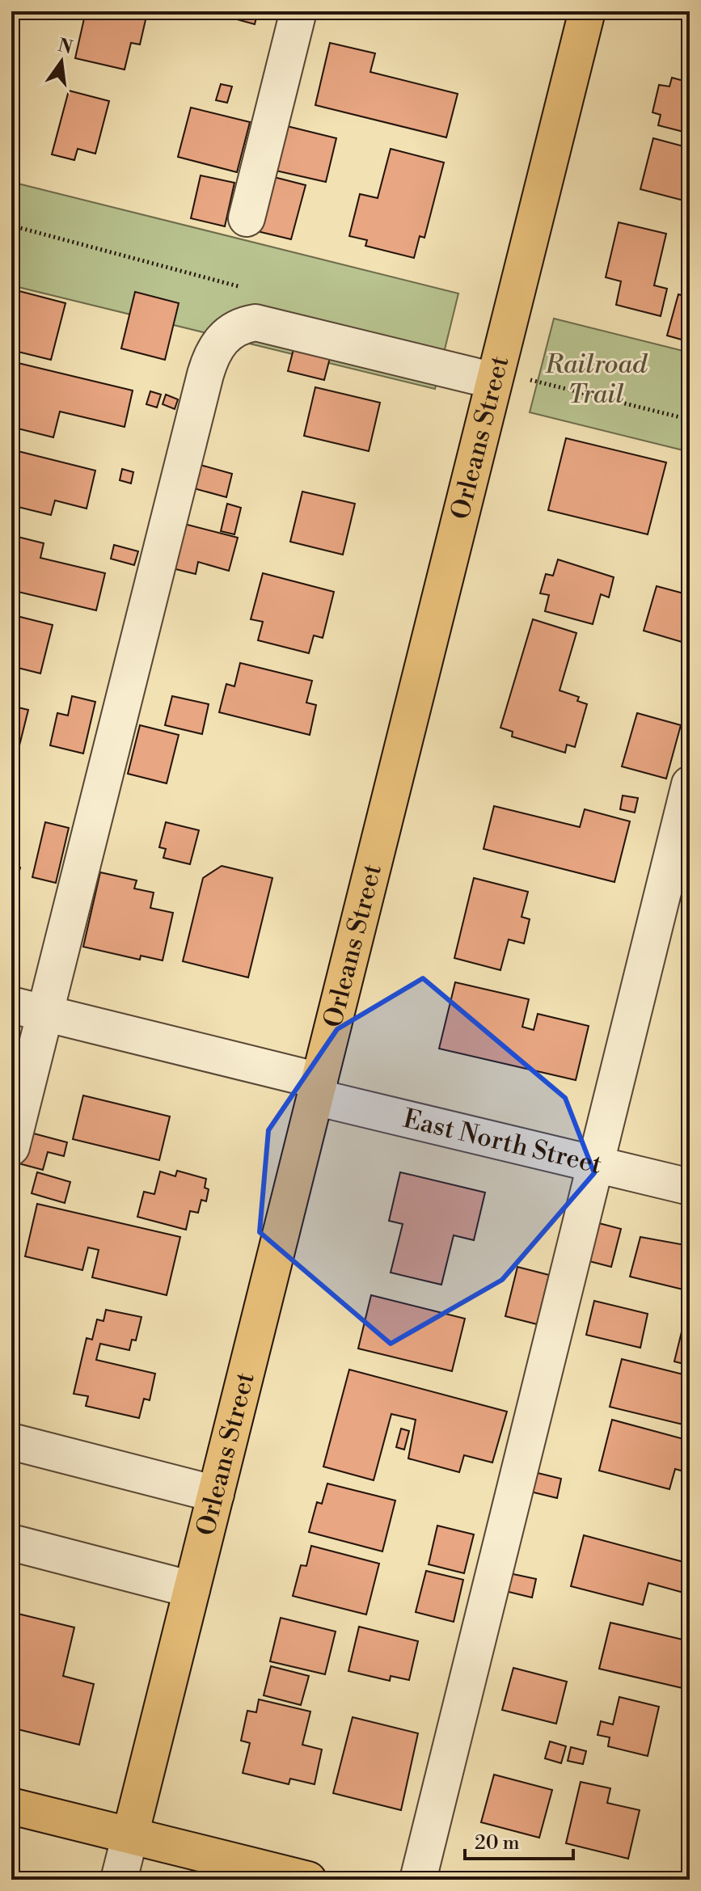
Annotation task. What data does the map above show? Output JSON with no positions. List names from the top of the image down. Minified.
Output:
{"streets":{"main road":["Orleans Street"],"street":["East North Street"]},"crossings":[["Orleans Street","East North Street"]],"parks":["Railroad Trail"],"scale_bar":"20 m","north":"top"}
